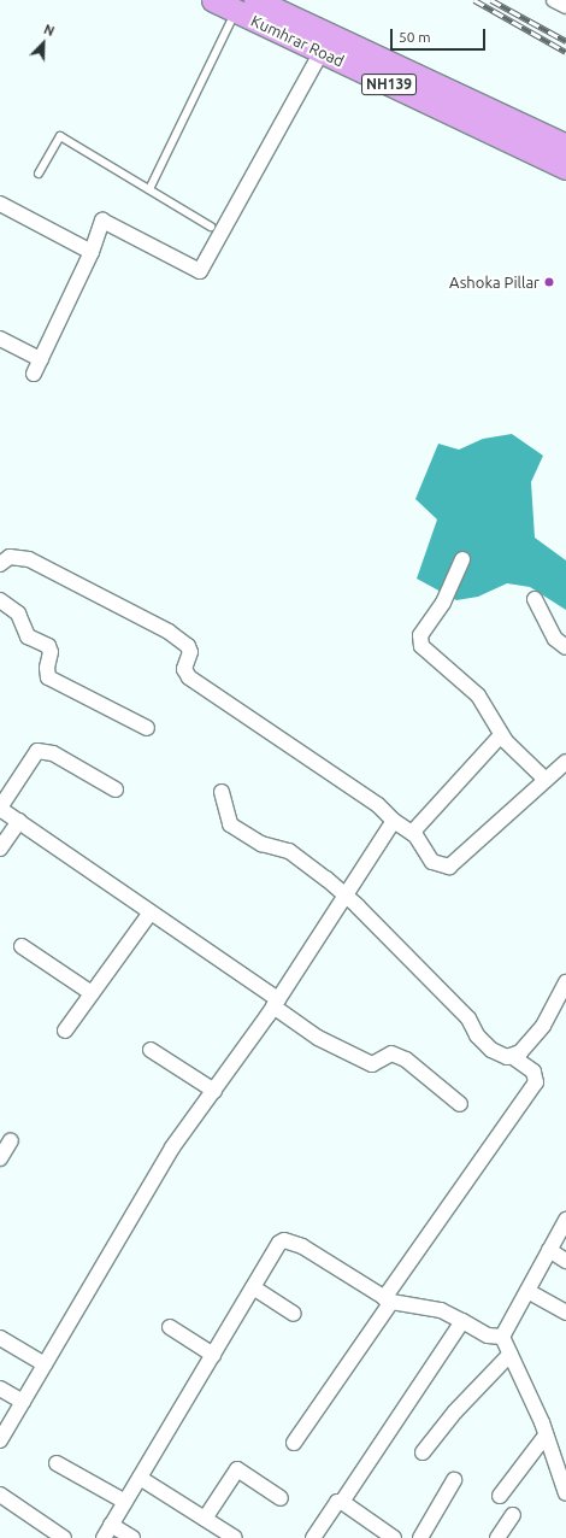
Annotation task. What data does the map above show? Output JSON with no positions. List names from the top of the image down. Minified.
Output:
{"streets":{"highway":["Kumhrar Road","NH139"]},"places":["Ashoka Pillar"],"scale_bar":"50 m","north":"top right"}
